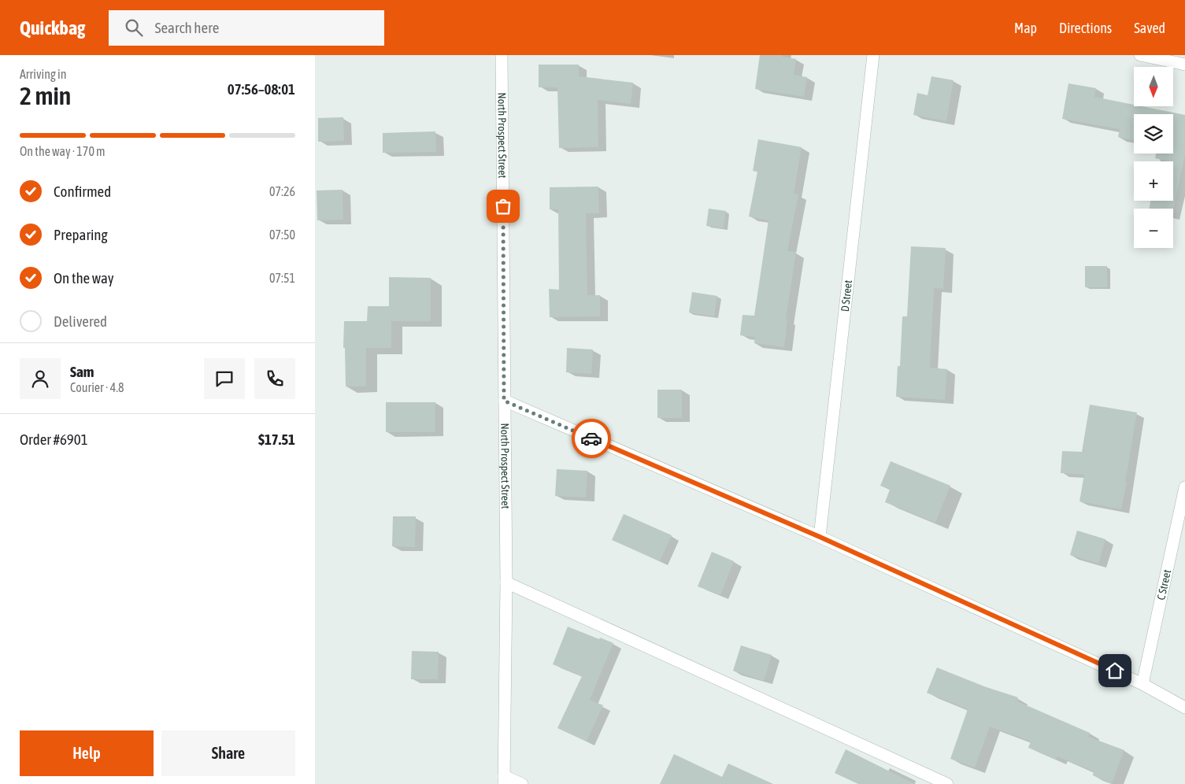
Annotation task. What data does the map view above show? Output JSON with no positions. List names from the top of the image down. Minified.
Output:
{"streets":{"street":["North Prospect Street","D Street","C Street"]},"north":"bottom","page":{"header":"Quickbag","search":"Search here","nav":["Map","Directions","Saved"],"heading":["2 min","Arriving in","07:56–08:01"],"panel":["Sam","Courier · 4.8","Order #6901","$17.51"],"map_buttons":["+","−"],"bar":"On the way · 170 m","list":[["Confirmed","07:26"],["Preparing","07:50"],["On the way","07:51"],"Delivered"],"buttons":["Help","Share"]}}
